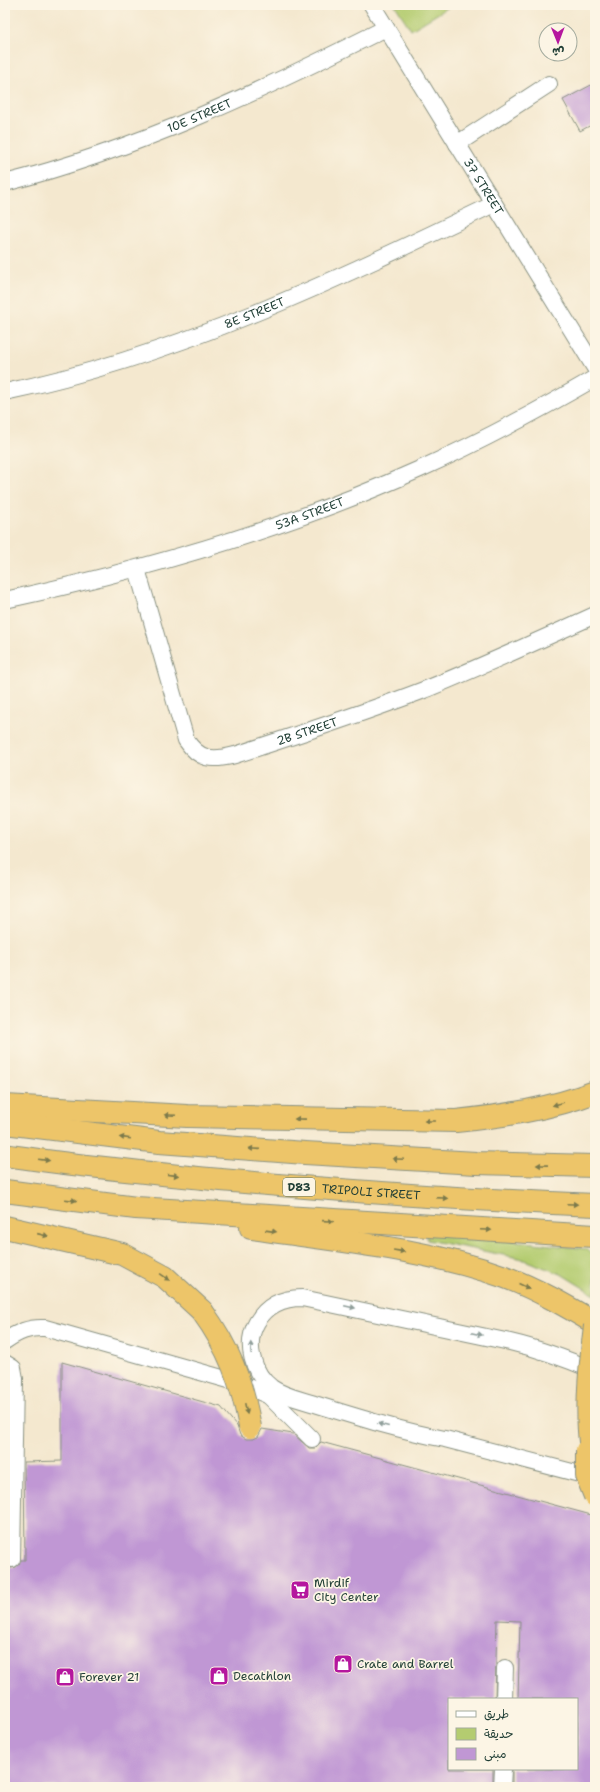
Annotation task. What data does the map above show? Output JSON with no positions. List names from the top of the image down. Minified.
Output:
{"streets":{"highway":["D83","TRIPOLI STREET"],"street":["10E STREET","37 STREET","8E STREET","53A STREET","2B STREET"]},"crossings":[["10E STREET","37 STREET"],["37 STREET","8E STREET"],["53A STREET","2B STREET"]],"places":{"supermarket":["Mirdif City Center"],"shop":["Crate and Barrel","Decathlon","Forever 21"]},"legend":["طريق","حديقة","مبنى"],"north":"bottom"}
